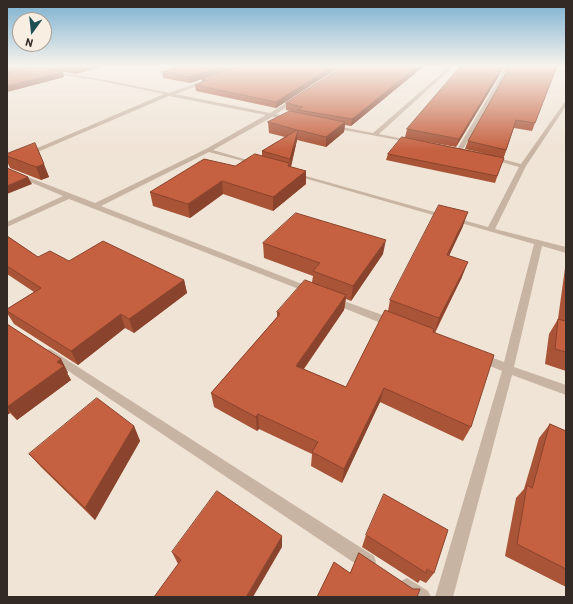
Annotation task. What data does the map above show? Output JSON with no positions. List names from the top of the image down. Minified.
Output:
{"north":"bottom"}
